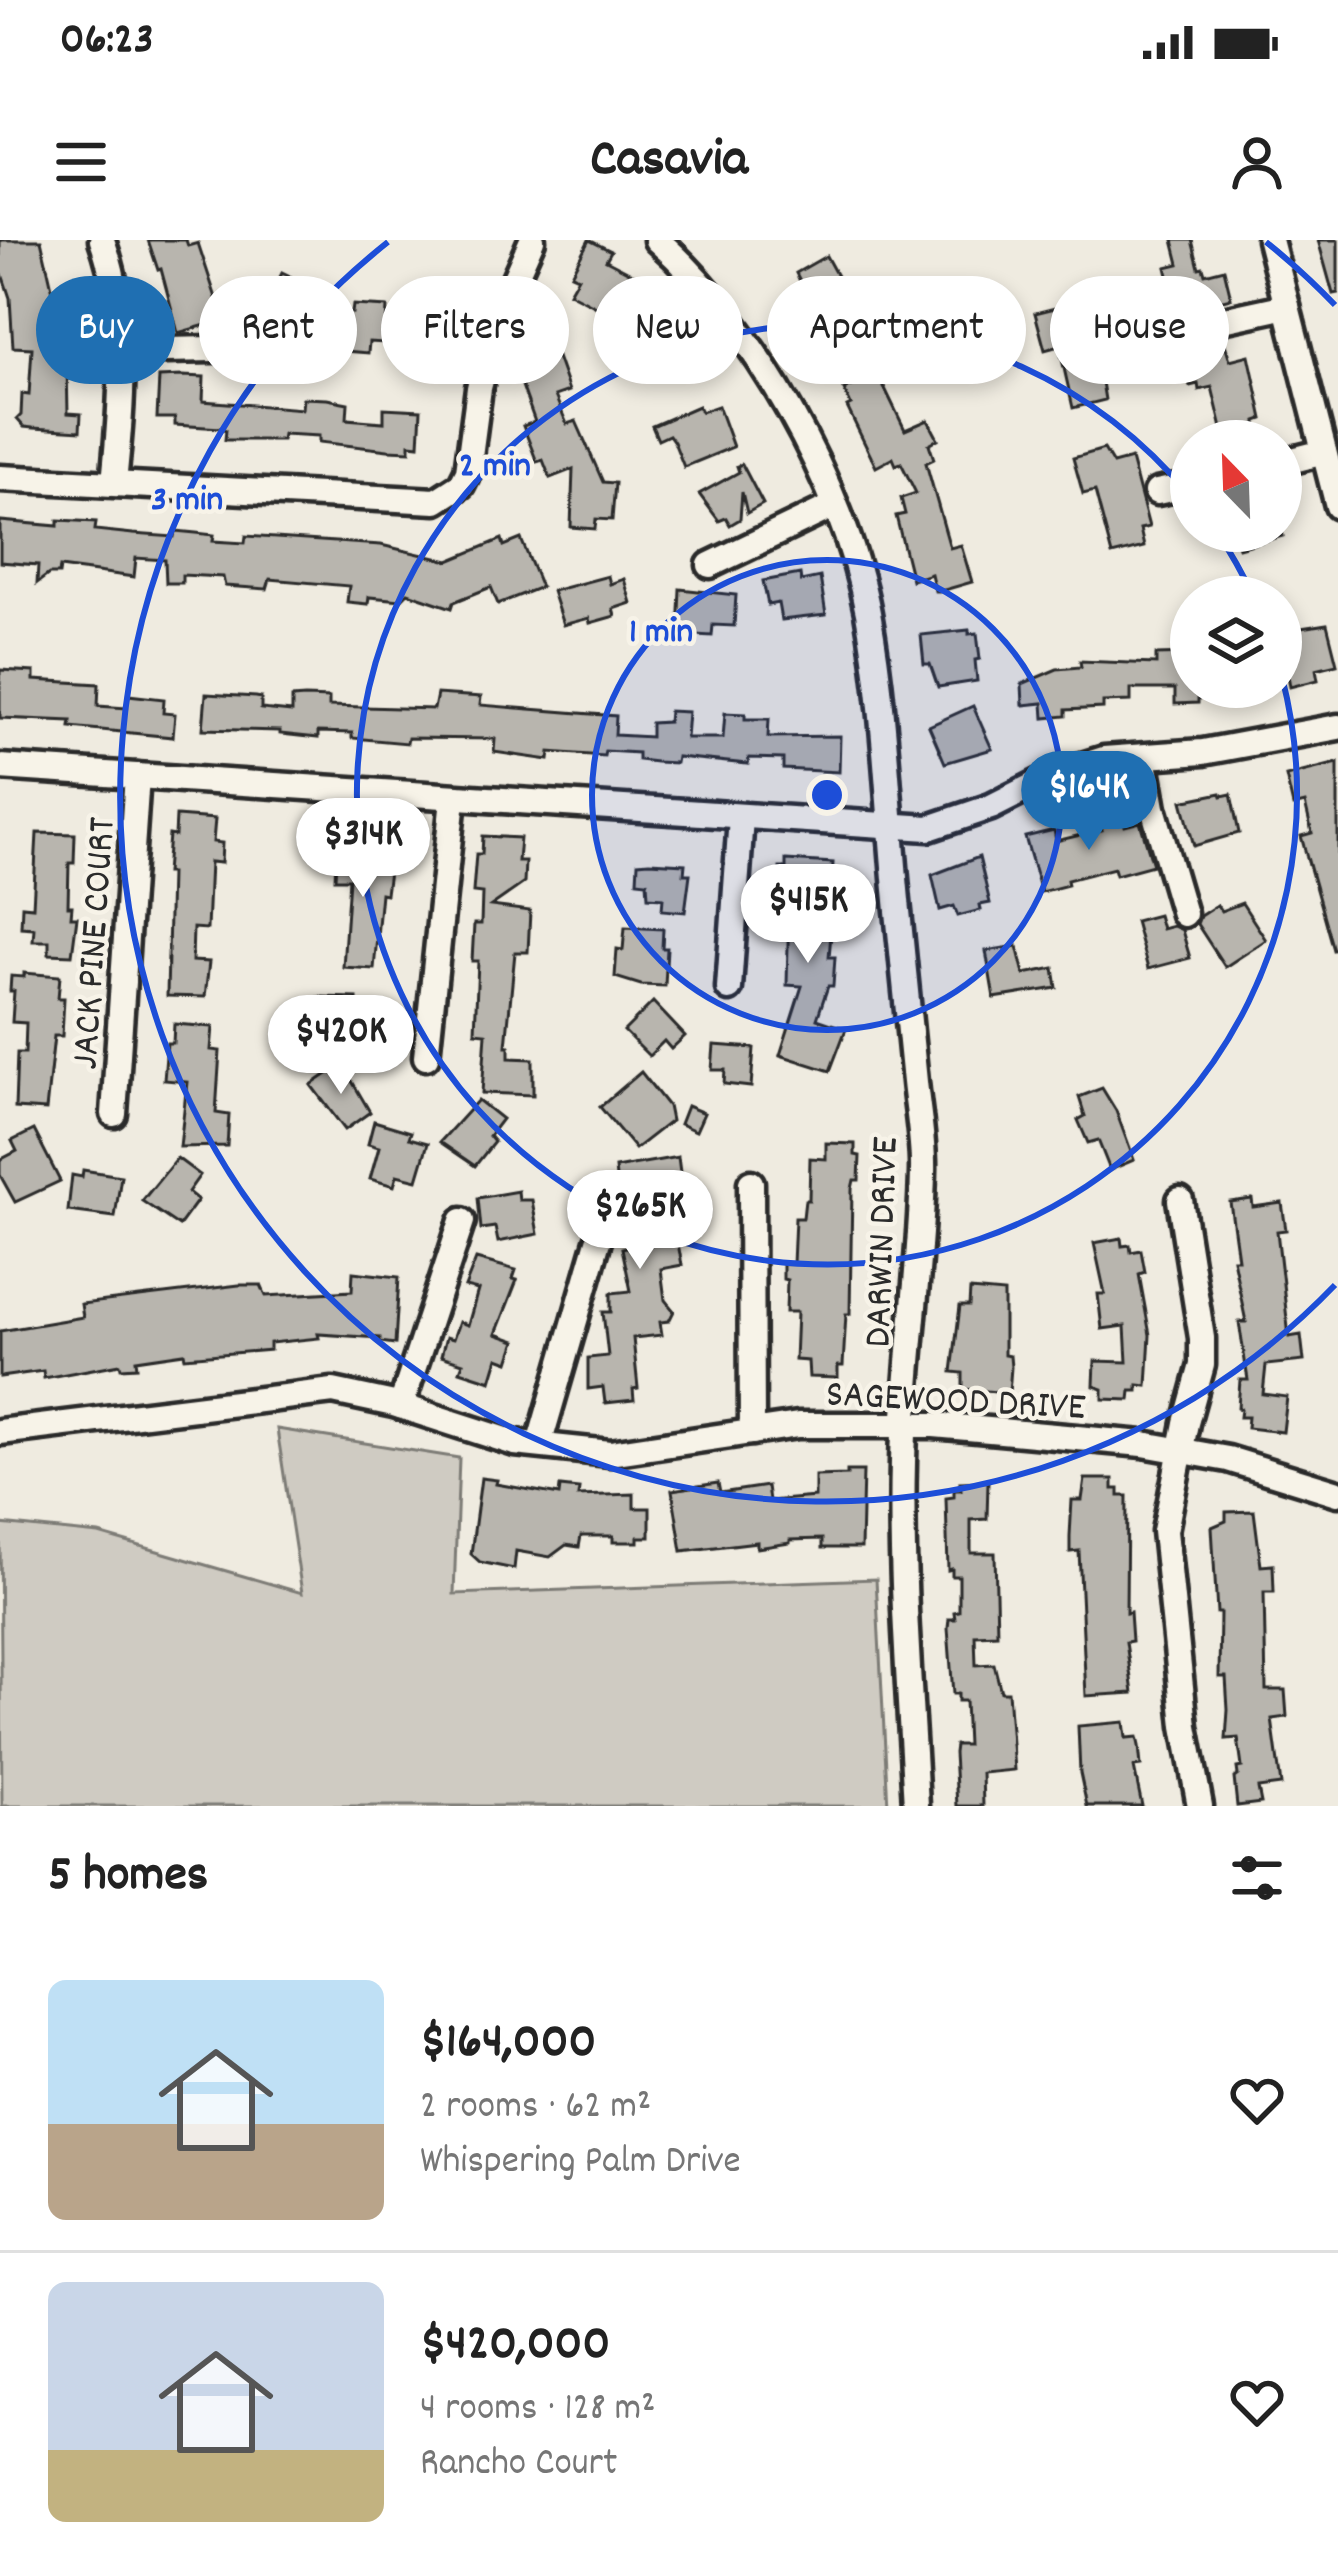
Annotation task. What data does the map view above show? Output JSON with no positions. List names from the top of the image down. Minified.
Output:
{"streets":{"street":["JACK PINE COURT","DARWIN DRIVE","SAGEWOOD DRIVE"]},"crossings":[["DARWIN DRIVE","SAGEWOOD DRIVE"]],"north":"top left","page":{"status":"06:23","header":"Casavia","chip":["Buy","Rent","Filters","New","Apartment","House"],"price":["$164K","$314K","$415K","$420K","$265K"],"heading":"5 homes","list":[{"name":"$164,000","note":"2 rooms · 62 m² · Whispering Palm Drive"},{"name":"$420,000","note":"4 rooms · 128 m² · Rancho Court"}]},"rings":["2 min","3 min","1 min"]}
